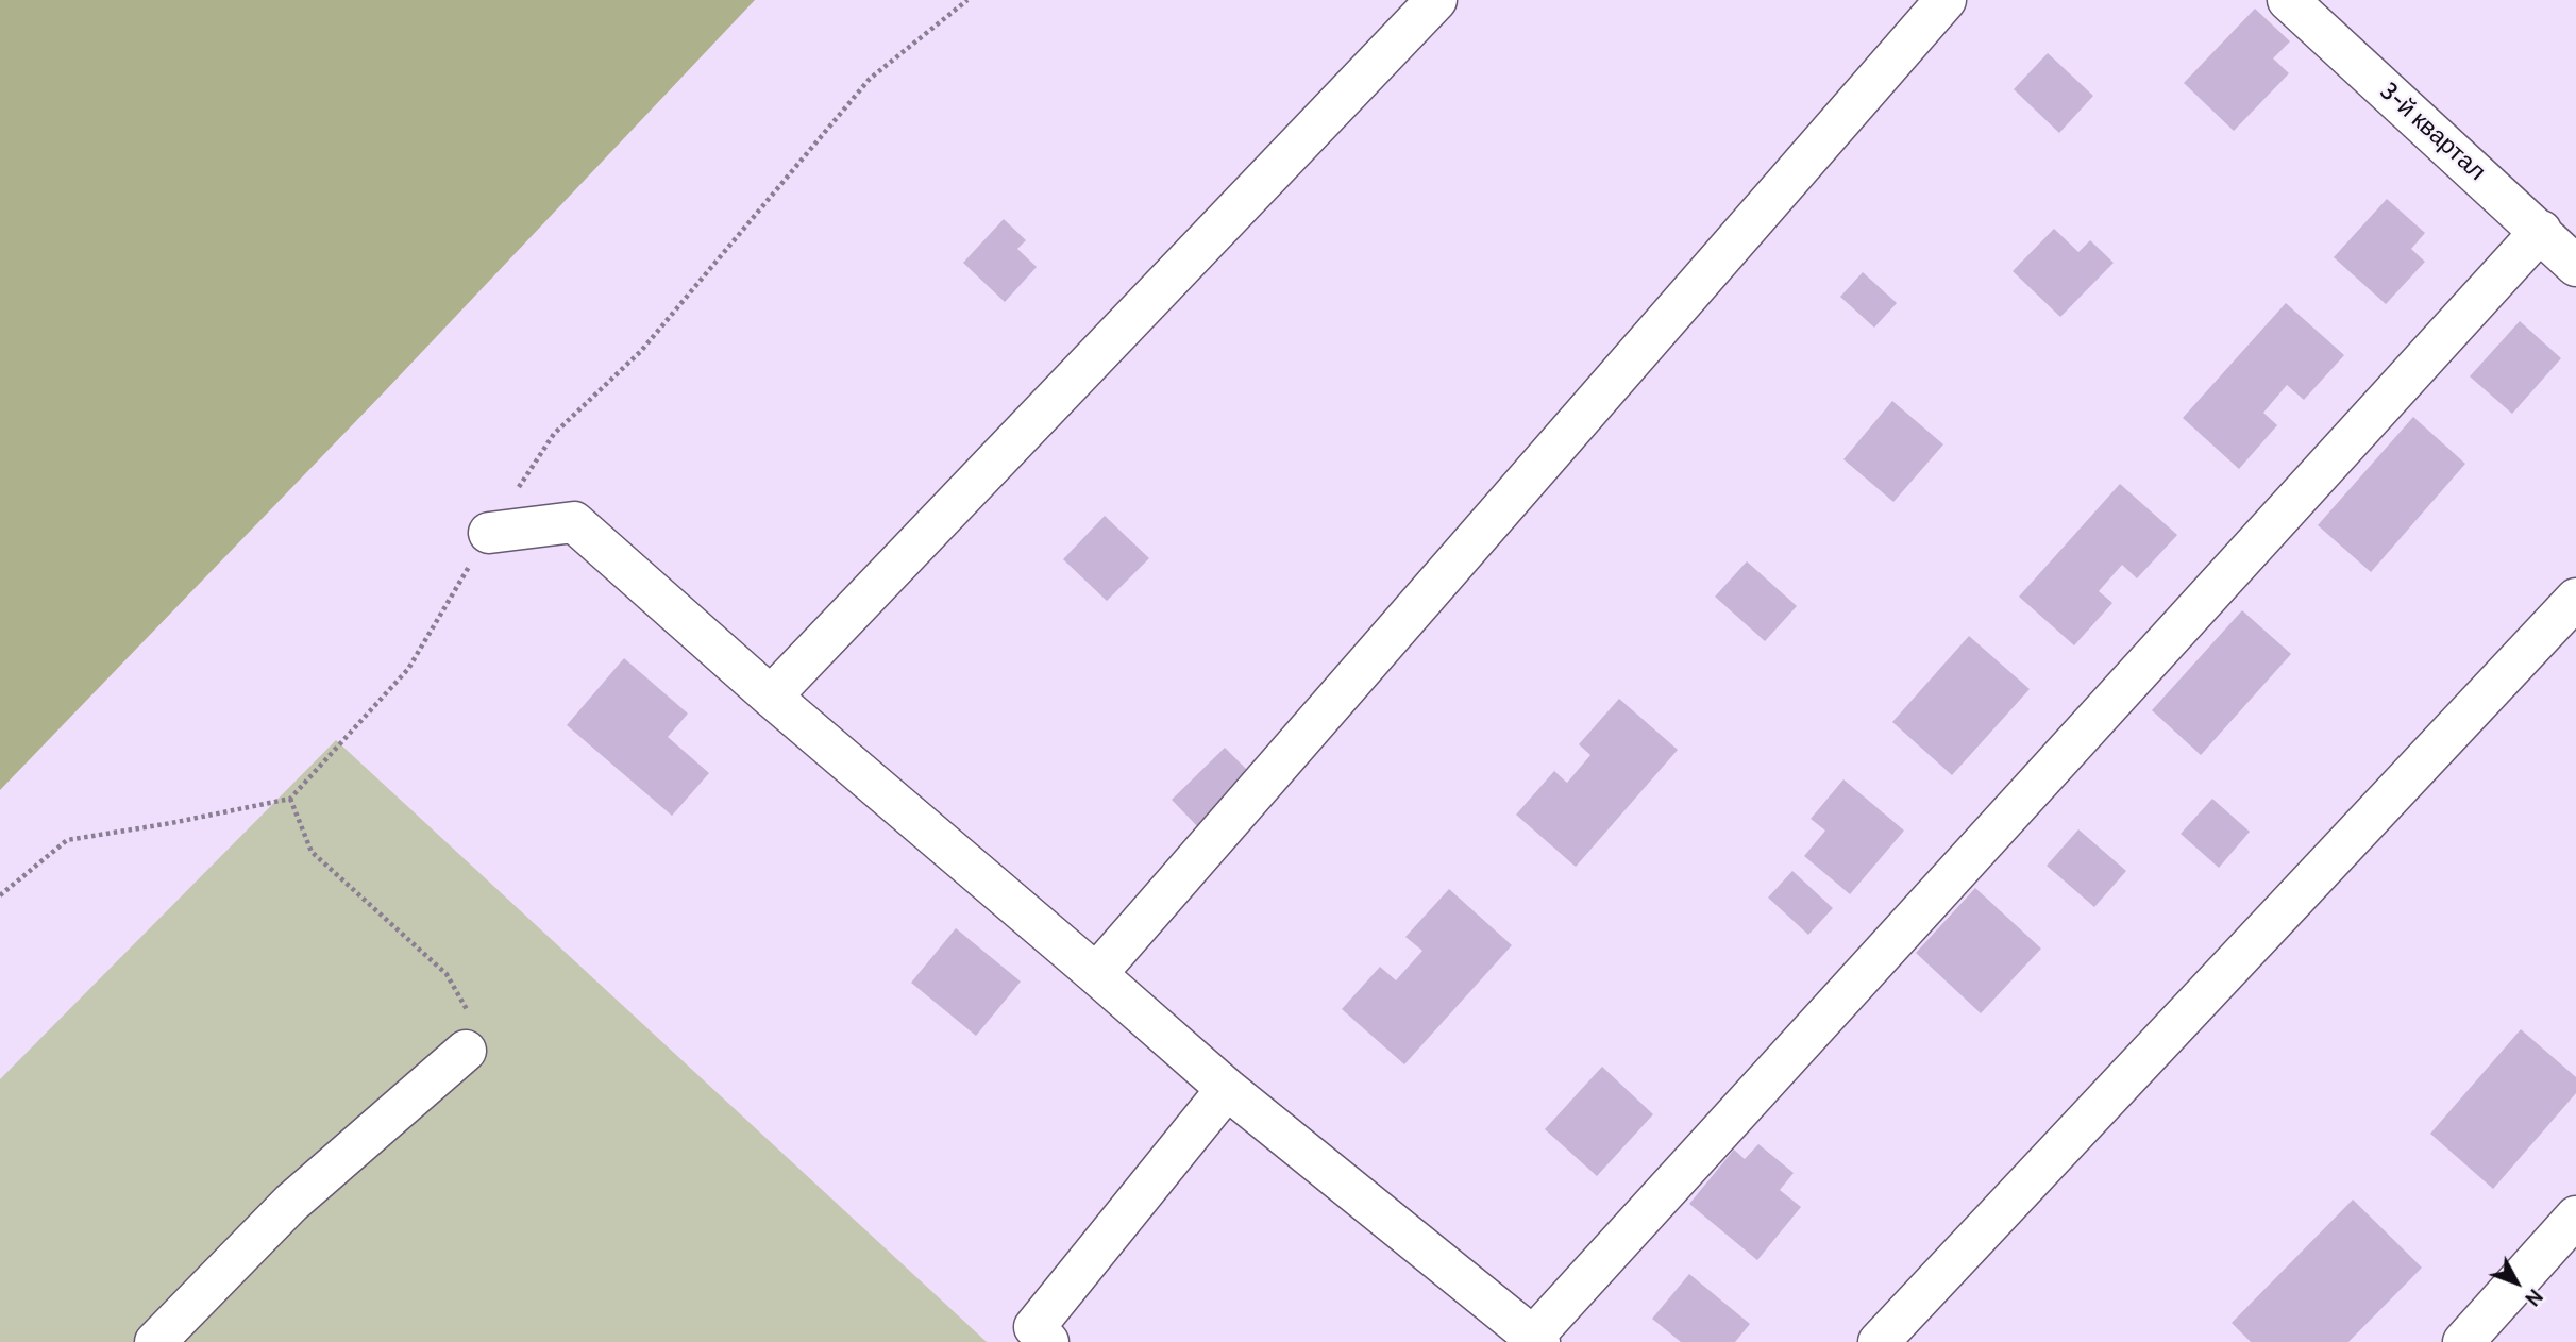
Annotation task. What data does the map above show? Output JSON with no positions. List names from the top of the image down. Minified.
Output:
{"streets":{"street":["3-й квартал"]},"north":"bottom right"}
